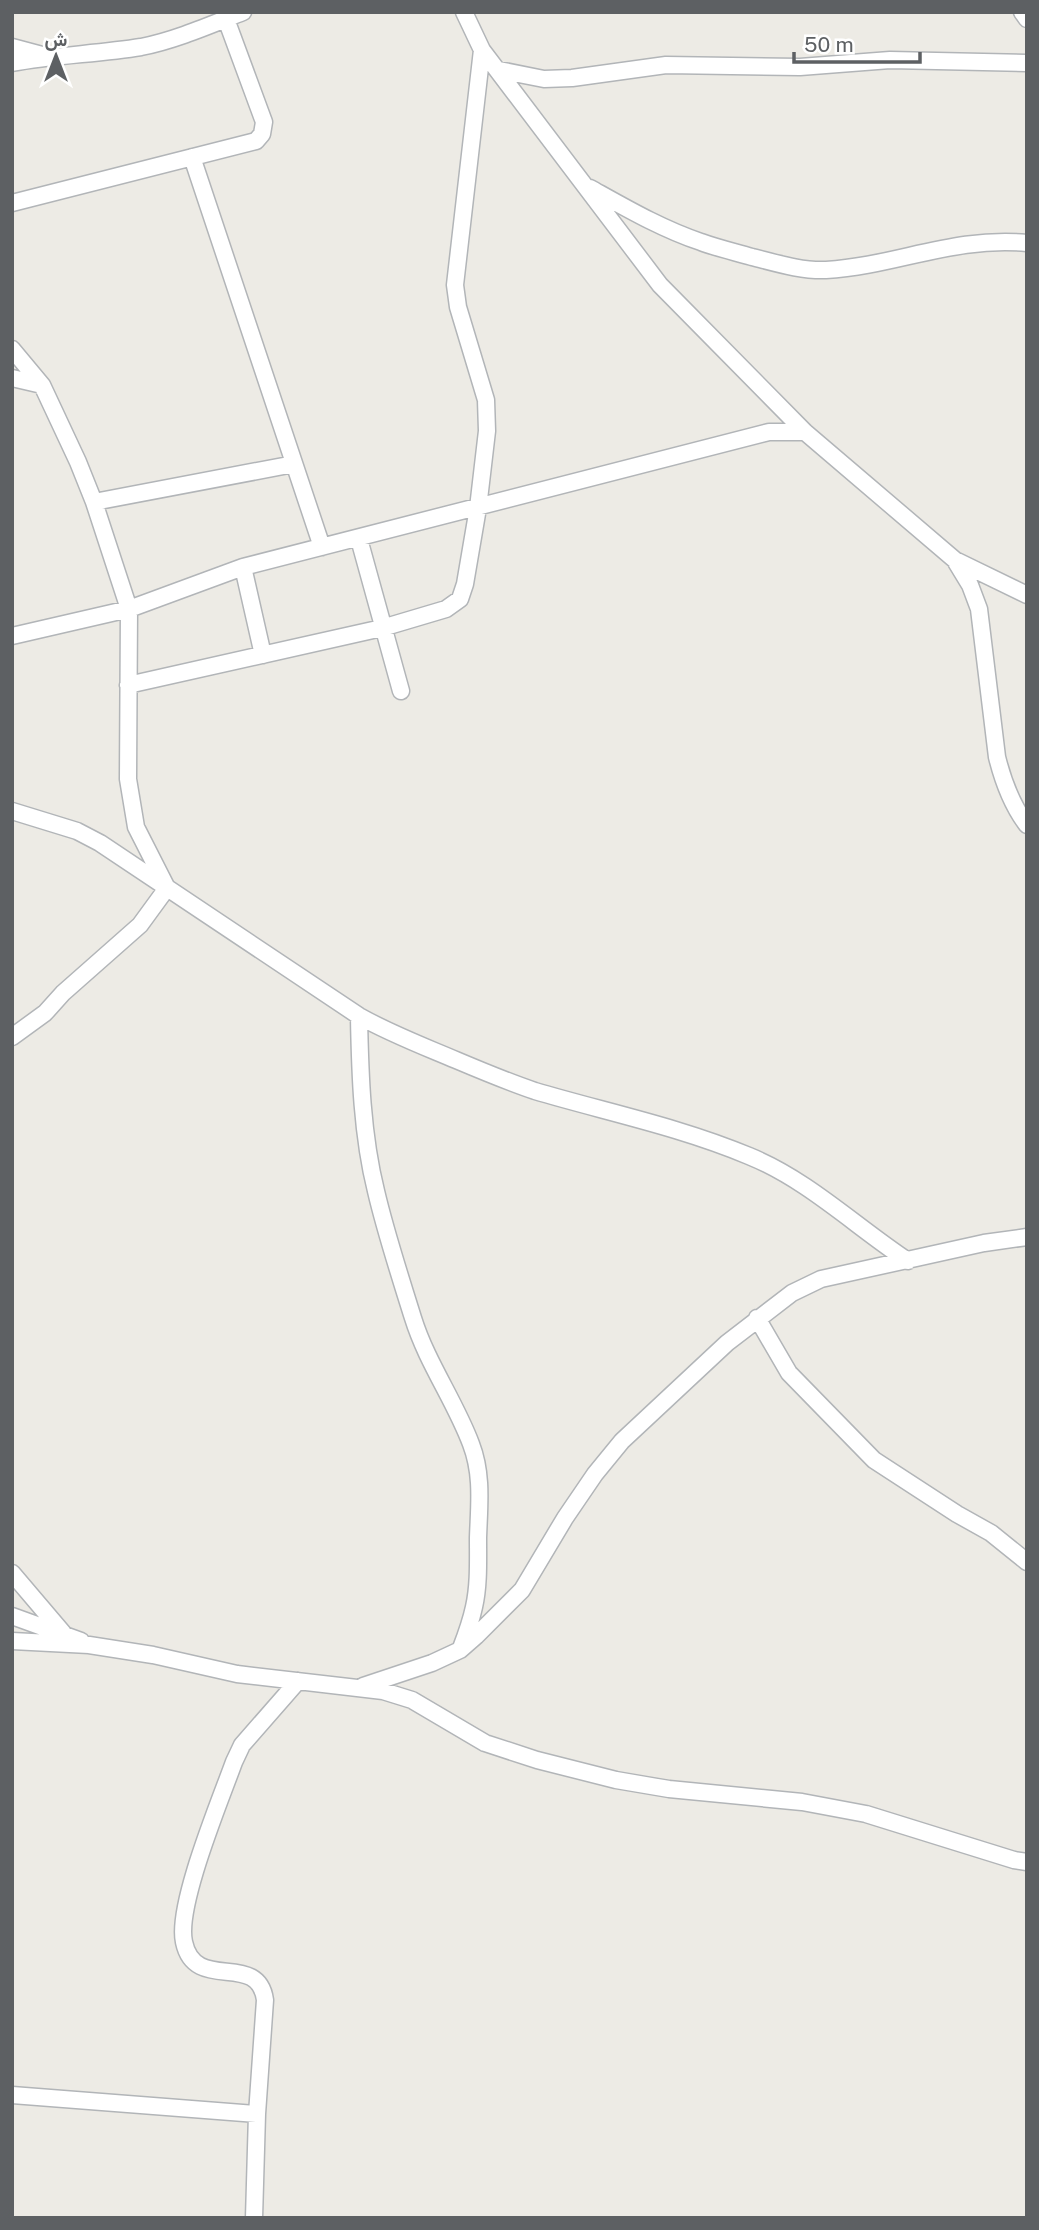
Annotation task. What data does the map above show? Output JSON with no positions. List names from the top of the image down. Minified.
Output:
{"scale_bar":"50 m","north":"top"}
